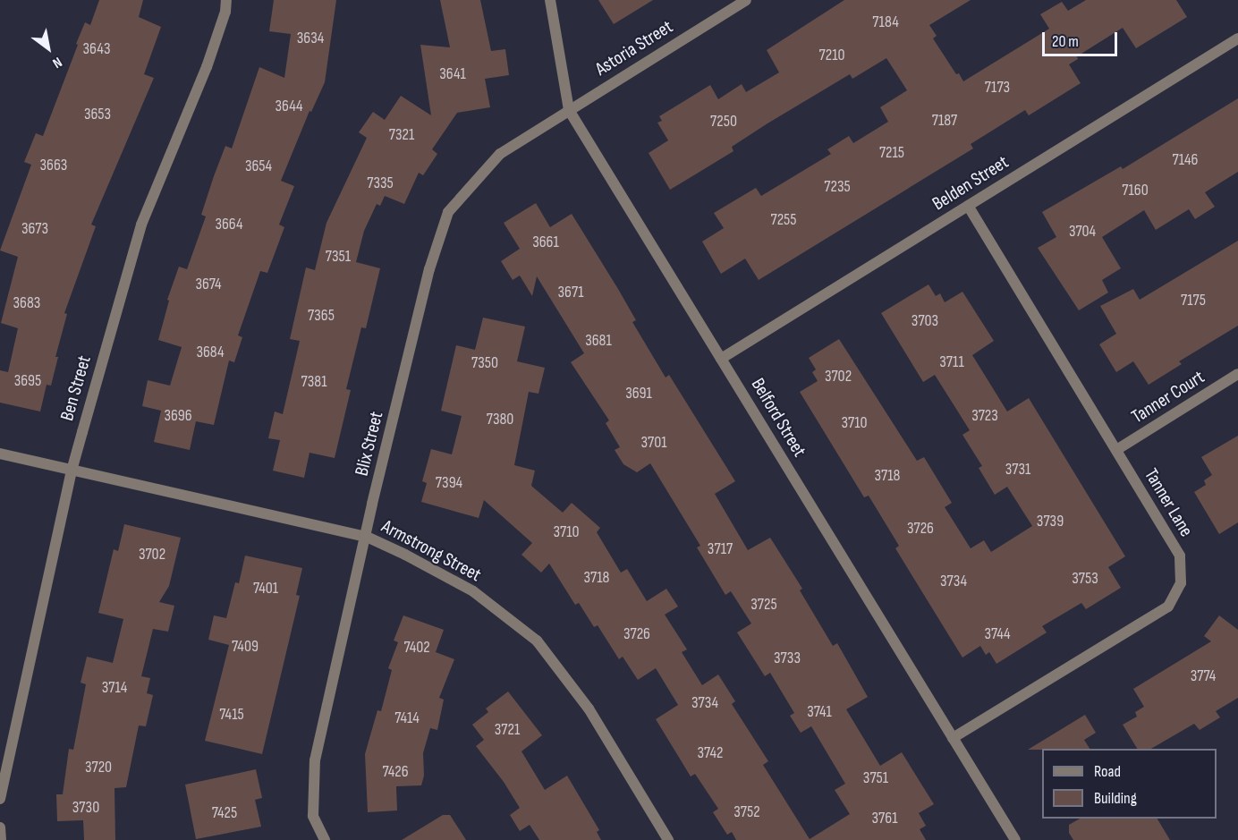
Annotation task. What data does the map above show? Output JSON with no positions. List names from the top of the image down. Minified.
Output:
{"streets":{"street":["Astoria Street","Belden Street","Ben Street","Tanner Court","Belford Street","Blix Street","Tanner Lane","Armstrong Street"]},"crossings":[["Astoria Street","Belford Street"],["Astoria Street","Blix Street"],["Belden Street","Belford Street"],["Belden Street","Tanner Lane"],["Ben Street","Armstrong Street"],["Tanner Court","Tanner Lane"],["Belford Street","Blix Street"],["Belford Street","Tanner Lane"],["Blix Street","Armstrong Street"]],"house_numbers":["7184","3634","3643","7210","3641","7173","3644","3653","7187","7250","7321","7215","7146","3663","3654","7335","7235","7160","7255","3664","3673","3704","3661","7351","3674","3671","7175","3683","7365","3703","3681","3684","3711","7350","3702","3695","7381","3691","3696","3723","7380","3710","3701","3731","3718","7394","3739","3726","3710","3717","3702","3718","3753","3734","7401","3725","3726","3744","7409","7402","3733","3774","3714","3734","3741","7415","7414","3721","3742","3720","7426","3751","3730","3752","7425","3761"],"legend":["Road","Building"],"scale_bar":"20 m","north":"bottom right"}
